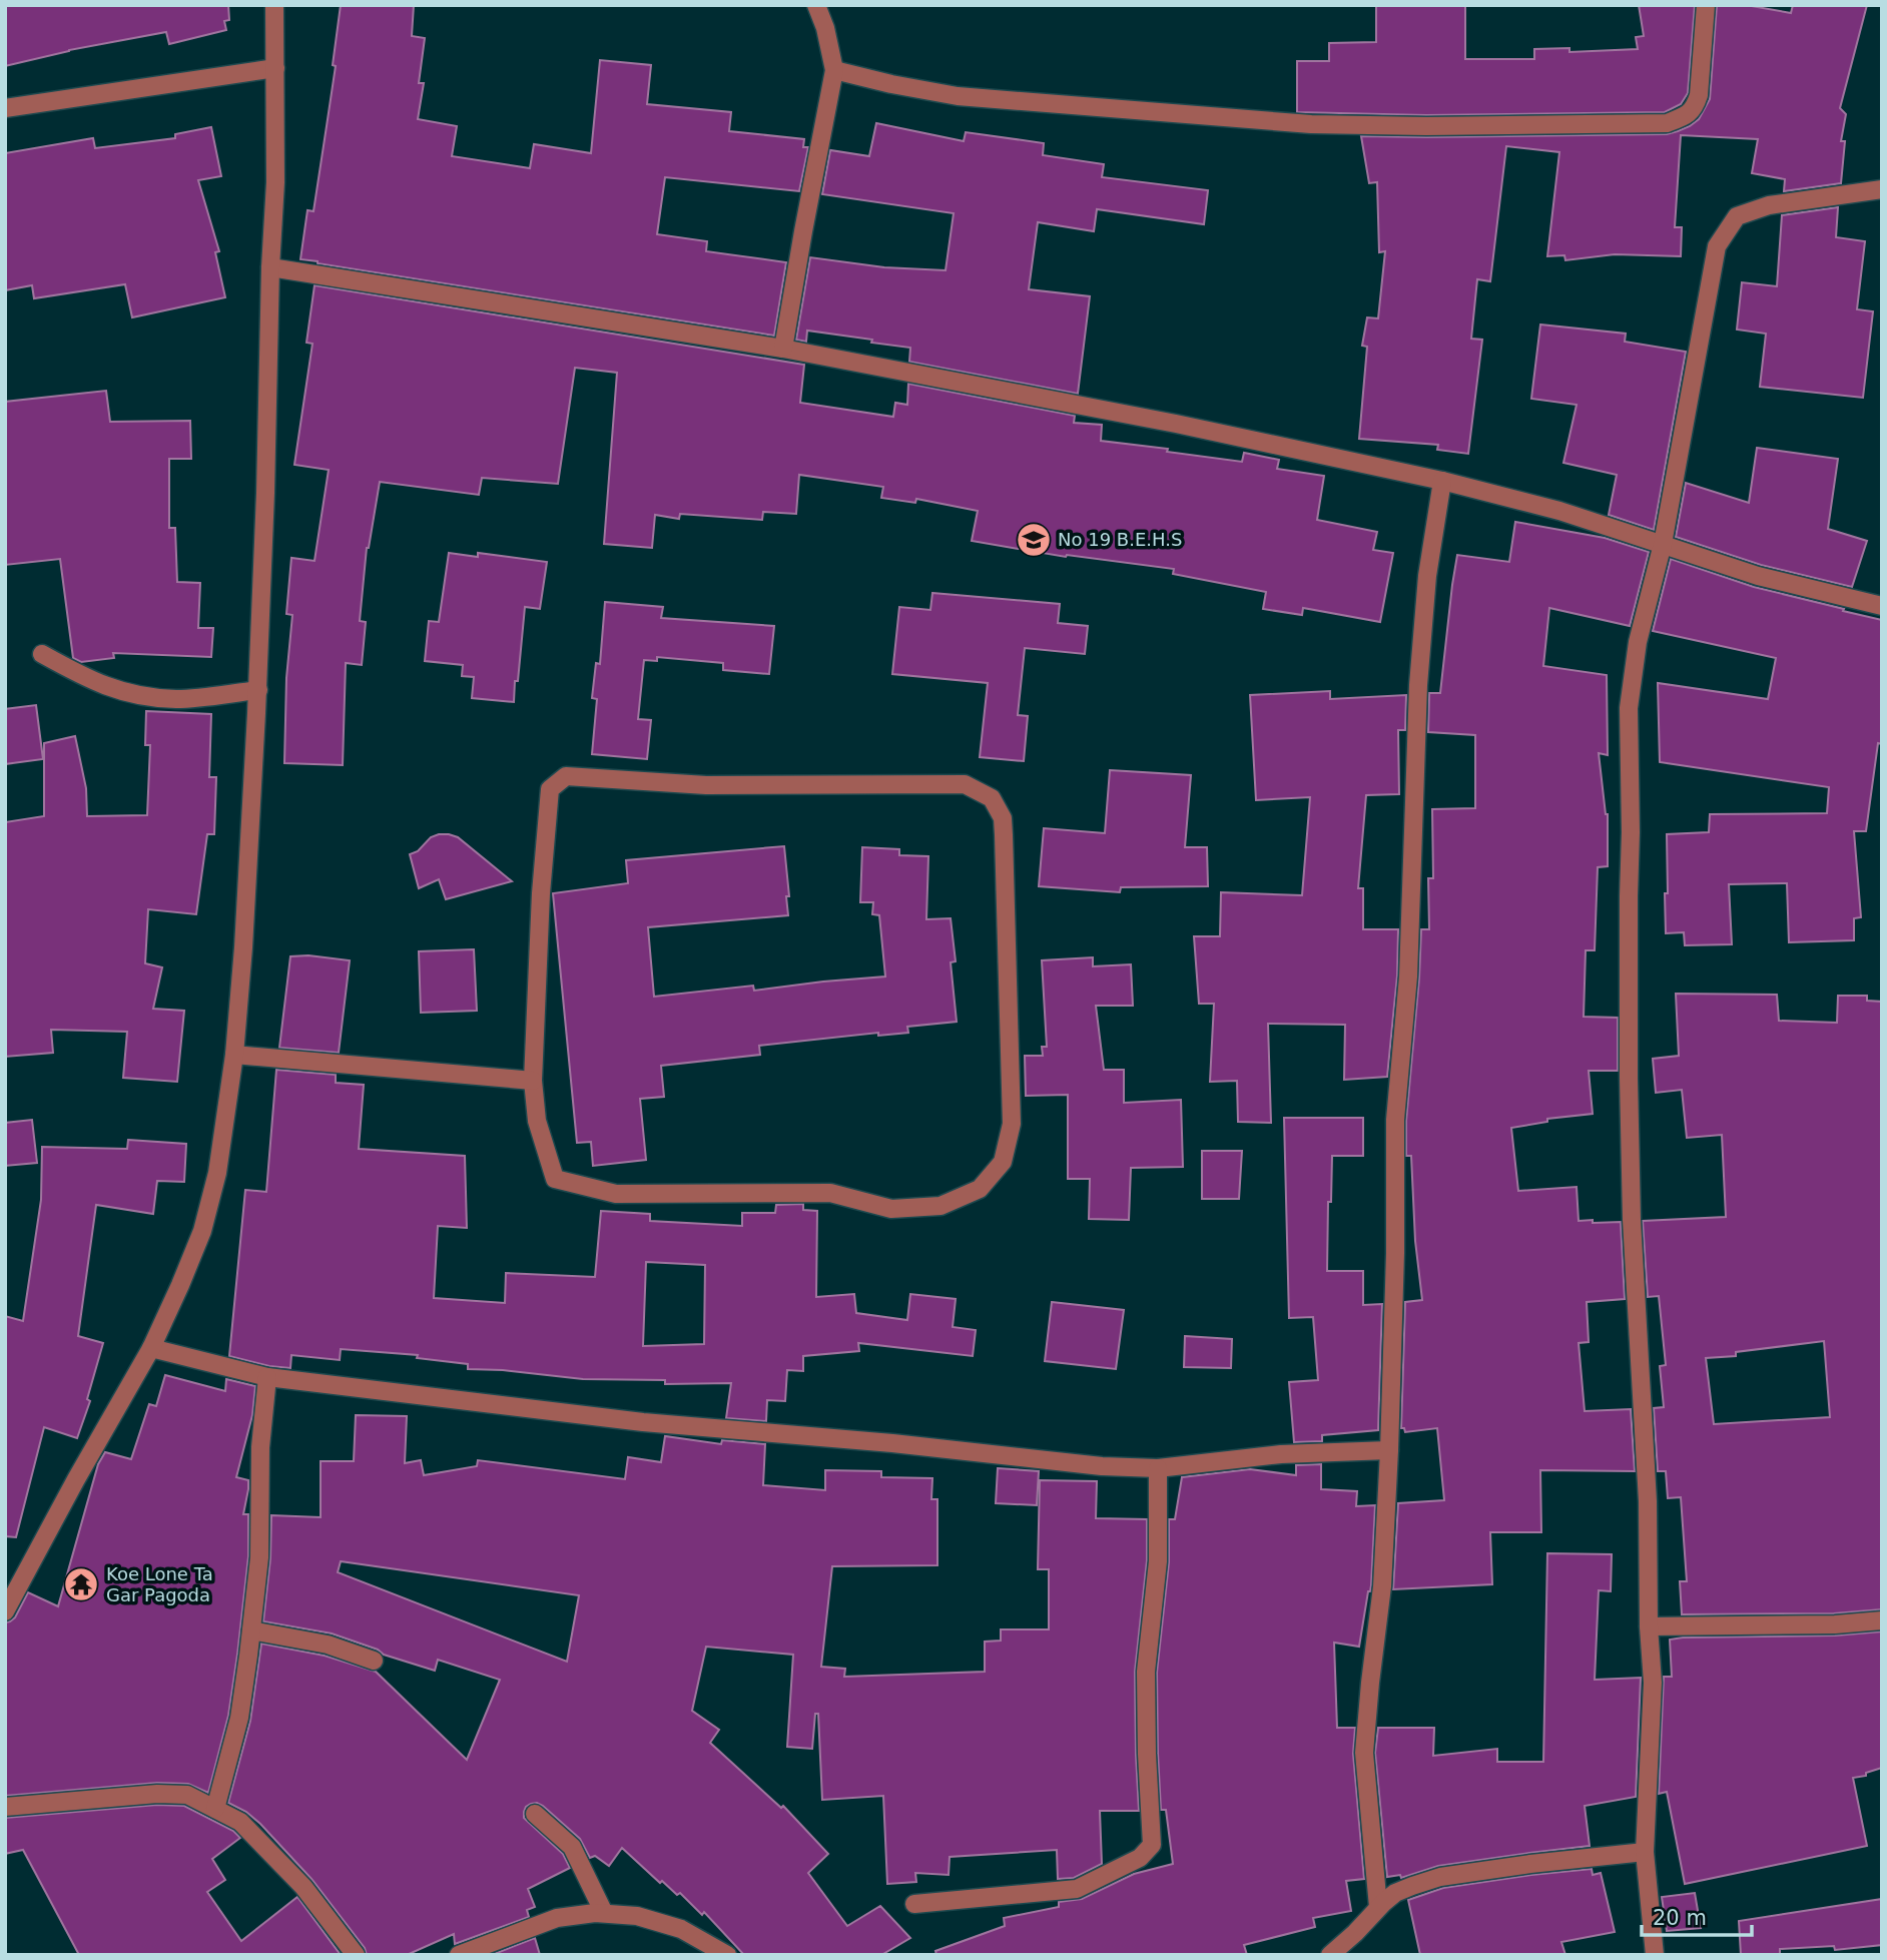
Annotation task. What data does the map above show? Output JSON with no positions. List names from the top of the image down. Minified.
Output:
{"places":{"school or university":["No 19 B.E.H.S"],"temple":["Koe Lone Ta Gar Pagoda"]},"scale_bar":"20 m"}
